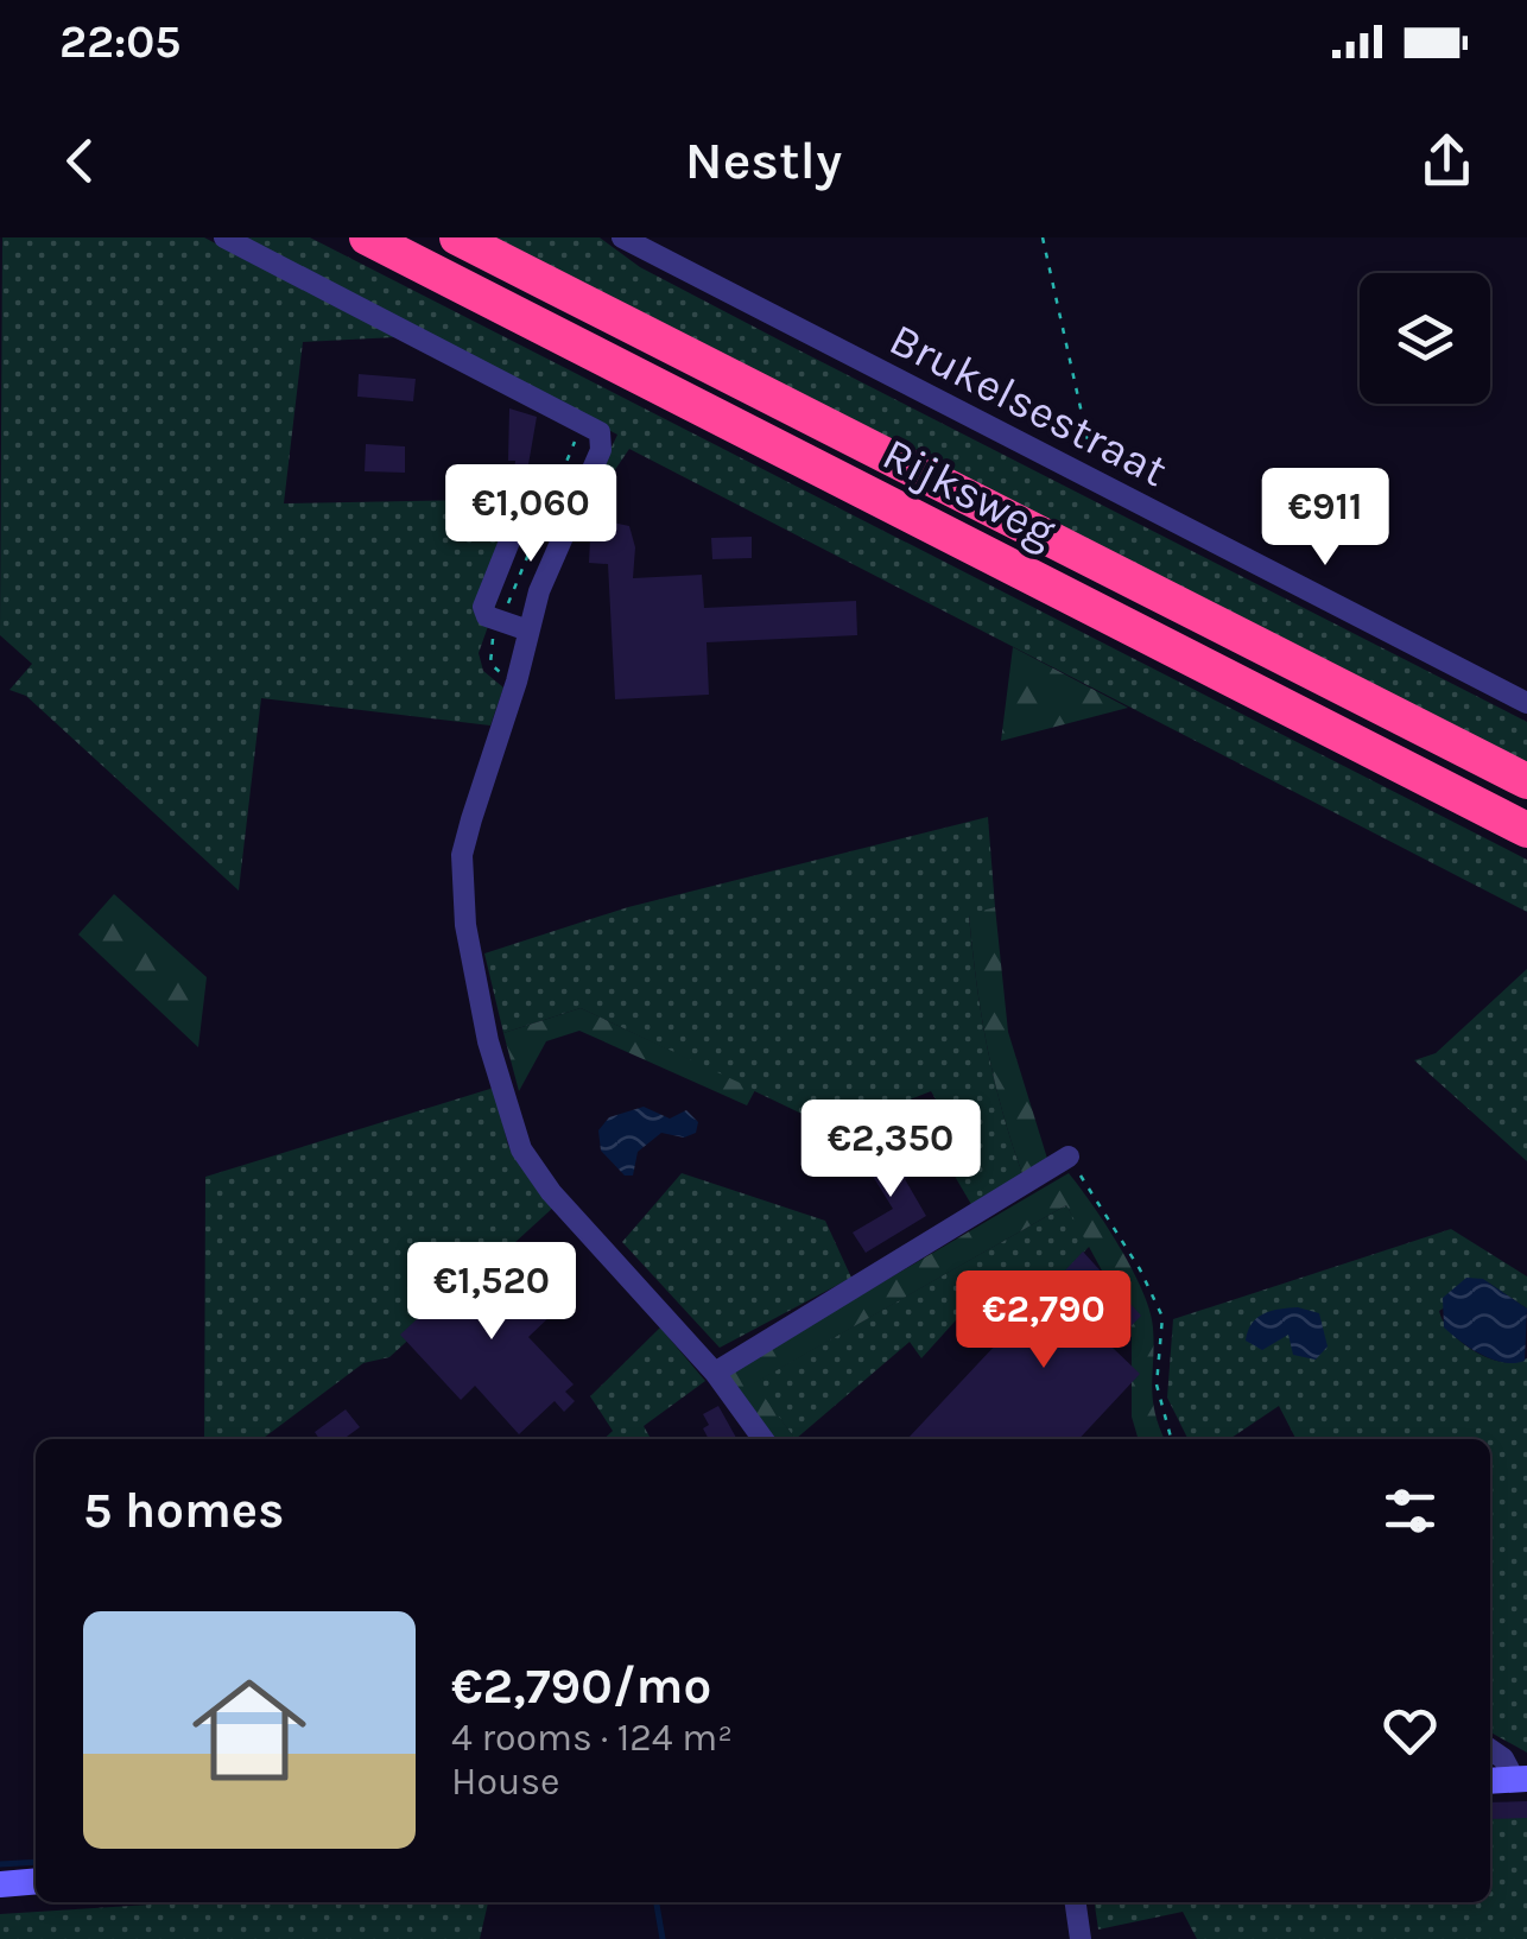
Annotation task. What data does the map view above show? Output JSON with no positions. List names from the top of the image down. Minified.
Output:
{"streets":{"highway":["Rijksweg"],"street":["Brukelsestraat"]},"page":{"status":"22:05","header":"Nestly","price":["€1,060","€911","€2,350","€1,520","€2,790"],"heading":"5 homes","list":[{"name":"€2,790/mo","note":"4 rooms · 124 m² · House"}]}}
